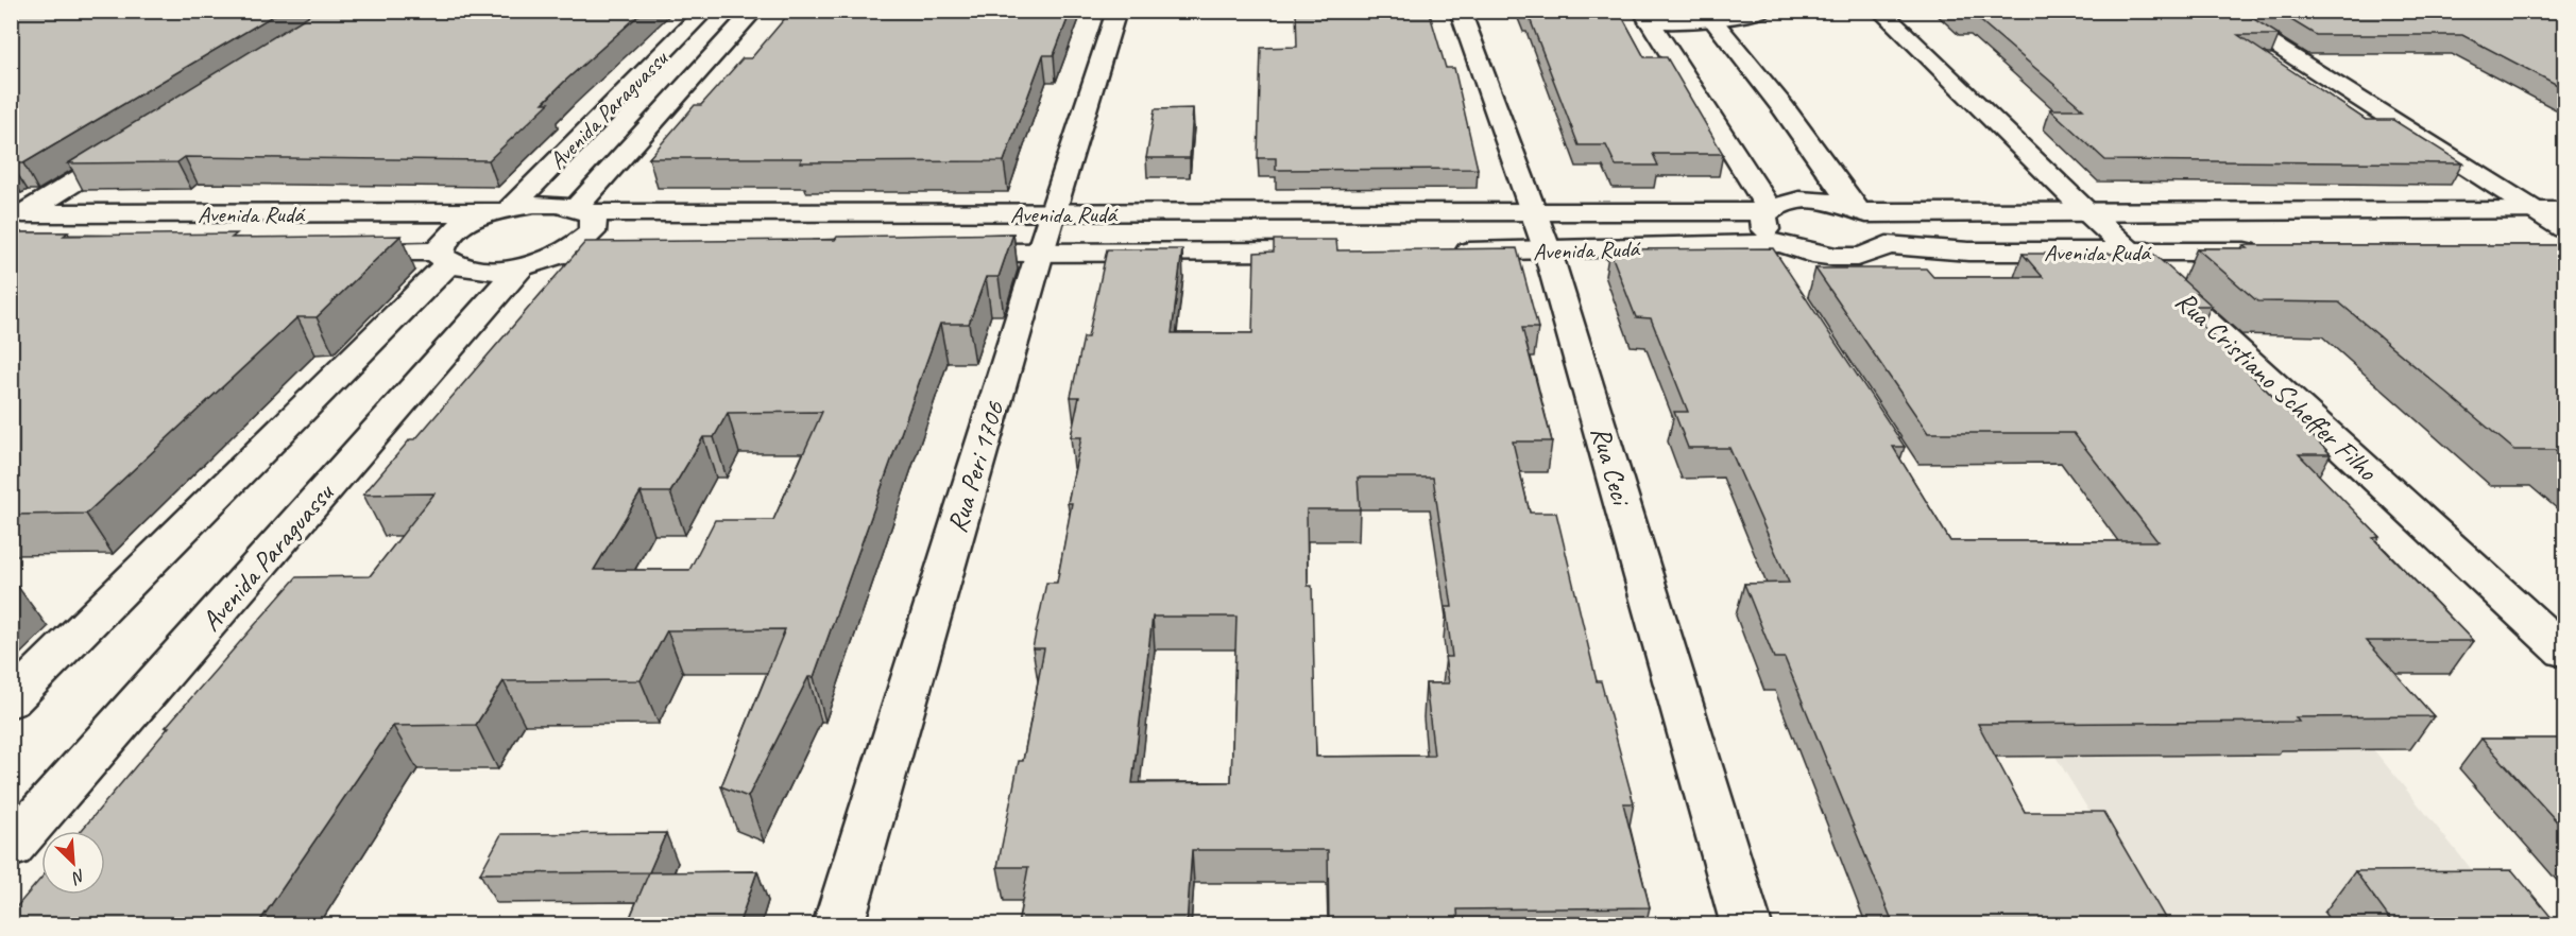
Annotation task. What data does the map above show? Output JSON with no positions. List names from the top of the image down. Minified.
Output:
{"streets":{"main road":["Avenida Paraguassu","Avenida Rudá","Rua Cristiano Scheffer Filho","Rua Ceci","Rua Peri 1706"]},"crossings":[["Avenida Paraguassu","Avenida Rudá"],["Avenida Rudá","Rua Cristiano Scheffer Filho"],["Avenida Rudá","Rua Ceci"],["Avenida Rudá","Rua Peri 1706"]],"north":"bottom right"}
